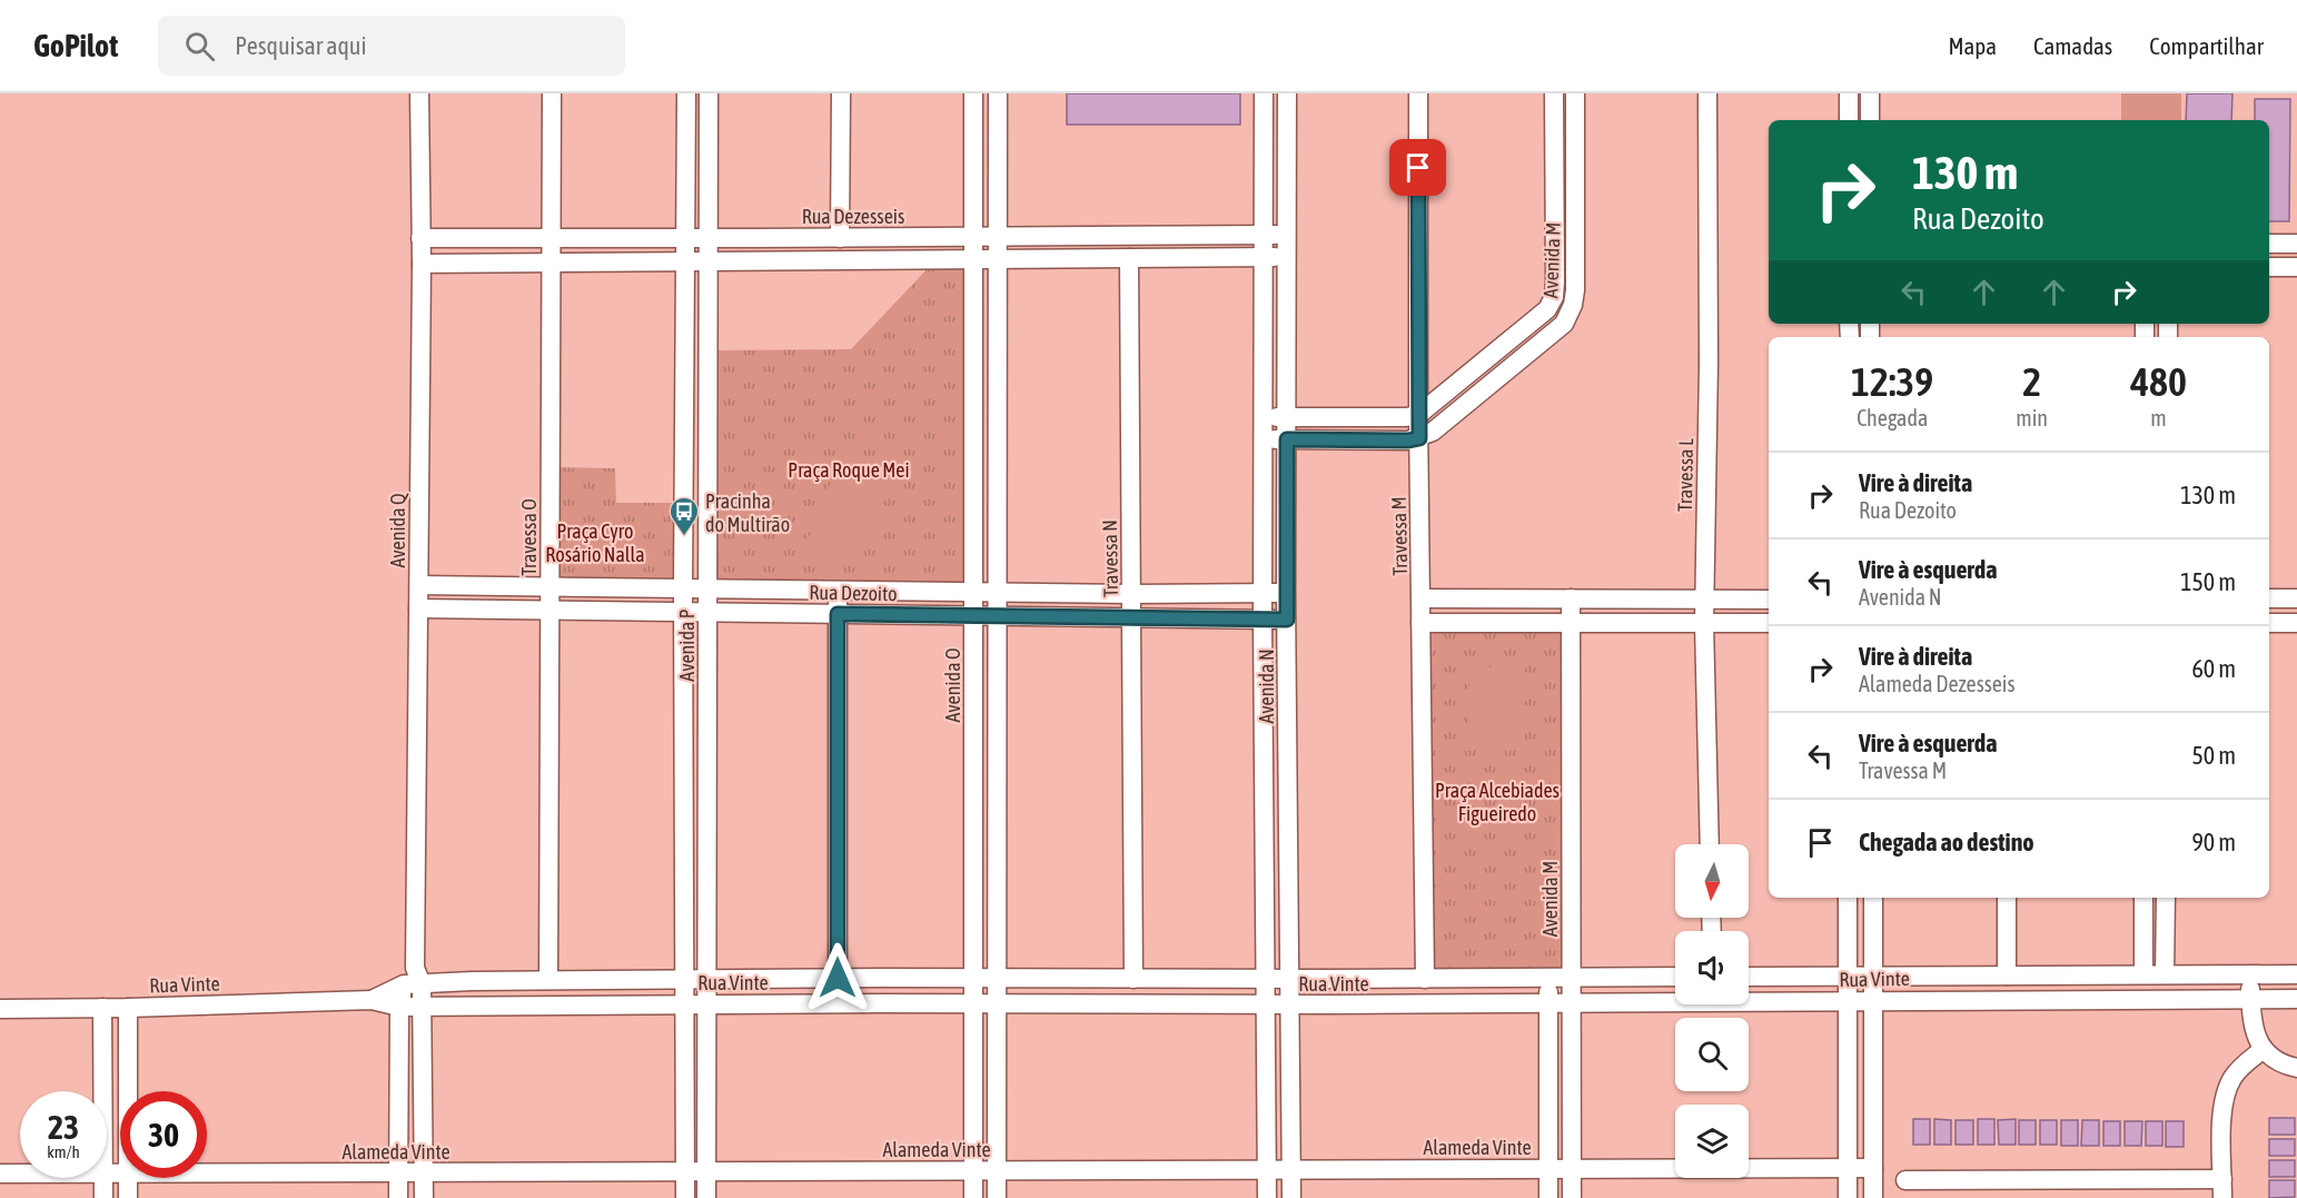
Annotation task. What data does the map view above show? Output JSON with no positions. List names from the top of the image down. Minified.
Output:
{"streets":{"street":["Rua Dezesseis","Avenida M","Travessa L","Avenida Q","Travessa M","Travessa O","Travessa N","Rua Dezoito","Avenida P","Avenida O","Avenida N","Rua Vinte","Alameda Vinte"]},"crossings":[["Rua Dezesseis","Avenida Q"],["Rua Dezesseis","Travessa O"],["Rua Dezesseis","Avenida P"],["Rua Dezesseis","Avenida O"],["Rua Dezesseis","Avenida N"],["Avenida M","Travessa M"],["Avenida M","Rua Vinte"],["Avenida M","Alameda Vinte"],["Avenida Q","Rua Dezoito"],["Avenida Q","Rua Vinte"],["Avenida Q","Alameda Vinte"],["Travessa M","Rua Vinte"],["Travessa O","Rua Dezoito"],["Travessa O","Rua Vinte"],["Travessa N","Rua Dezoito"],["Travessa N","Rua Vinte"],["Rua Dezoito","Avenida P"],["Rua Dezoito","Avenida O"],["Rua Dezoito","Avenida N"],["Avenida P","Rua Vinte"],["Avenida P","Alameda Vinte"],["Avenida O","Rua Vinte"],["Avenida O","Alameda Vinte"],["Avenida N","Rua Vinte"],["Avenida N","Alameda Vinte"]],"parks":["Praça Roque Mei","Praça Cyro Rosário Nalla","Praça Alcebiades Figueiredo"],"places":{"bus stop":["Pracinha do Multirão"]},"north":"bottom","page":{"header":"GoPilot","search":"Pesquisar aqui","nav":["Mapa","Camadas","Compartilhar"],"turn":["130 m","Rua Dezoito"],"eta":["12:39","Chegada","2","min","480","m"],"list":[{"name":"Vire à direita","note":"Rua Dezoito","value":"130 m"},{"name":"Vire à esquerda","note":"Avenida N","value":"150 m"},{"name":"Vire à direita","note":"Alameda Dezesseis","value":"60 m"},{"name":"Vire à esquerda","note":"Travessa M","value":"50 m"},{"name":"Chegada ao destino","value":"90 m"}],"speed":"23 km/h","limit":"30"}}
